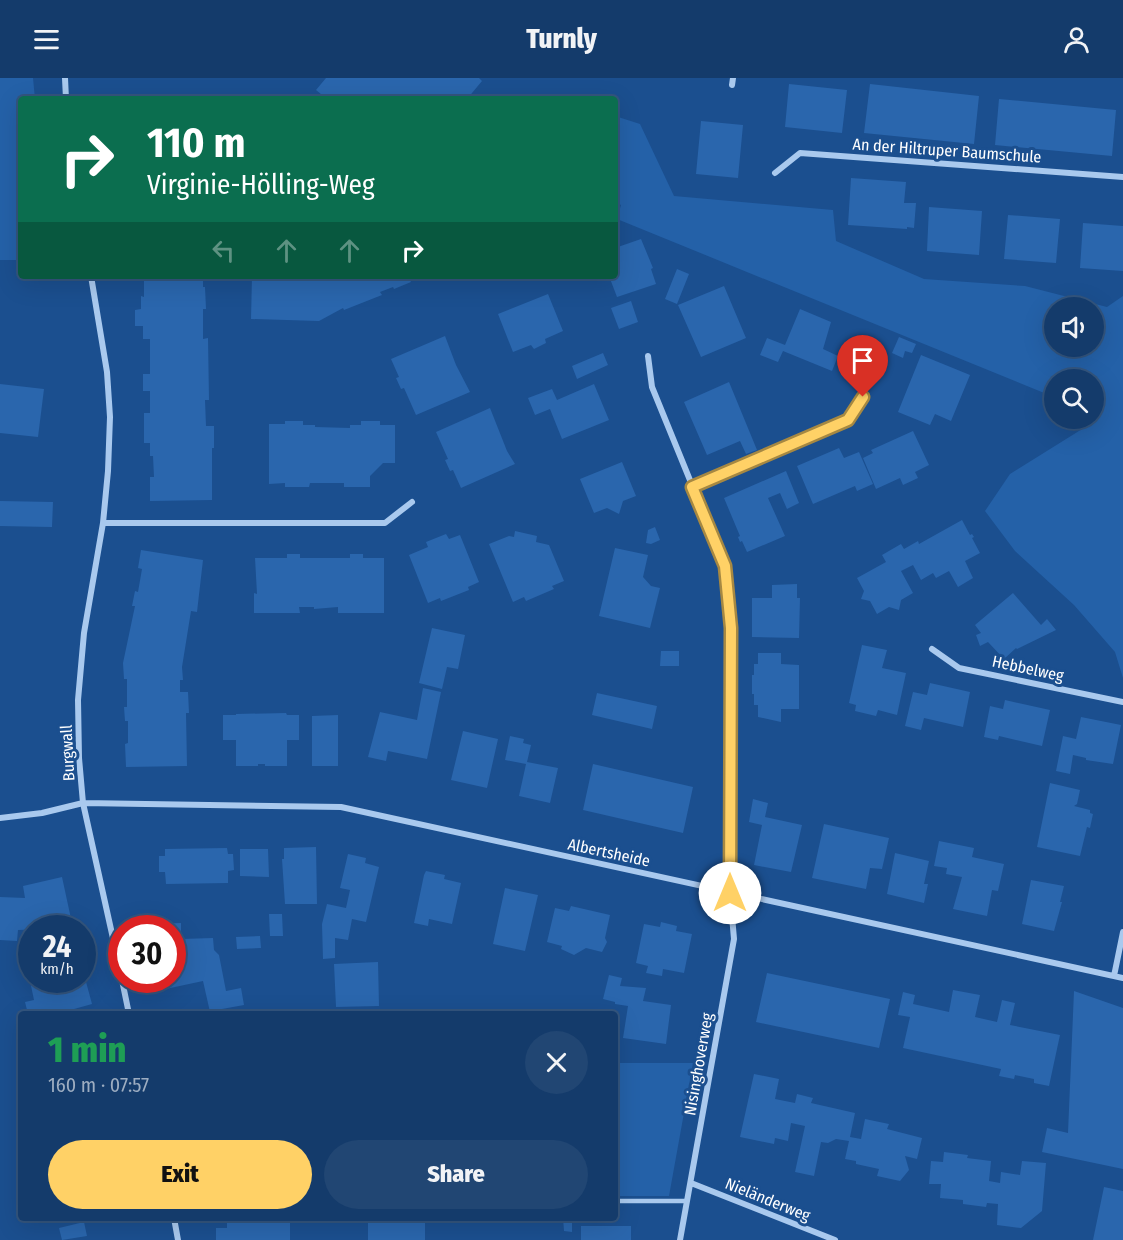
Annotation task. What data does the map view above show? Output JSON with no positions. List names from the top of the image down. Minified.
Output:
{"streets":{"street":["An der Hiltruper Baumschule","Hebbelweg","Burgwall","Albertsheide","Nisinghoverweg","Nieländerweg"]},"crossings":[["Burgwall","Albertsheide"],["Albertsheide","Nisinghoverweg"],["Nisinghoverweg","Nieländerweg"]],"page":{"header":"Turnly","turn":["110 m","Virginie-Hölling-Weg"],"speed":"24 km/h","limit":"30","heading":["1 min","160 m · 07:57"],"buttons":["Exit","Share"]}}
